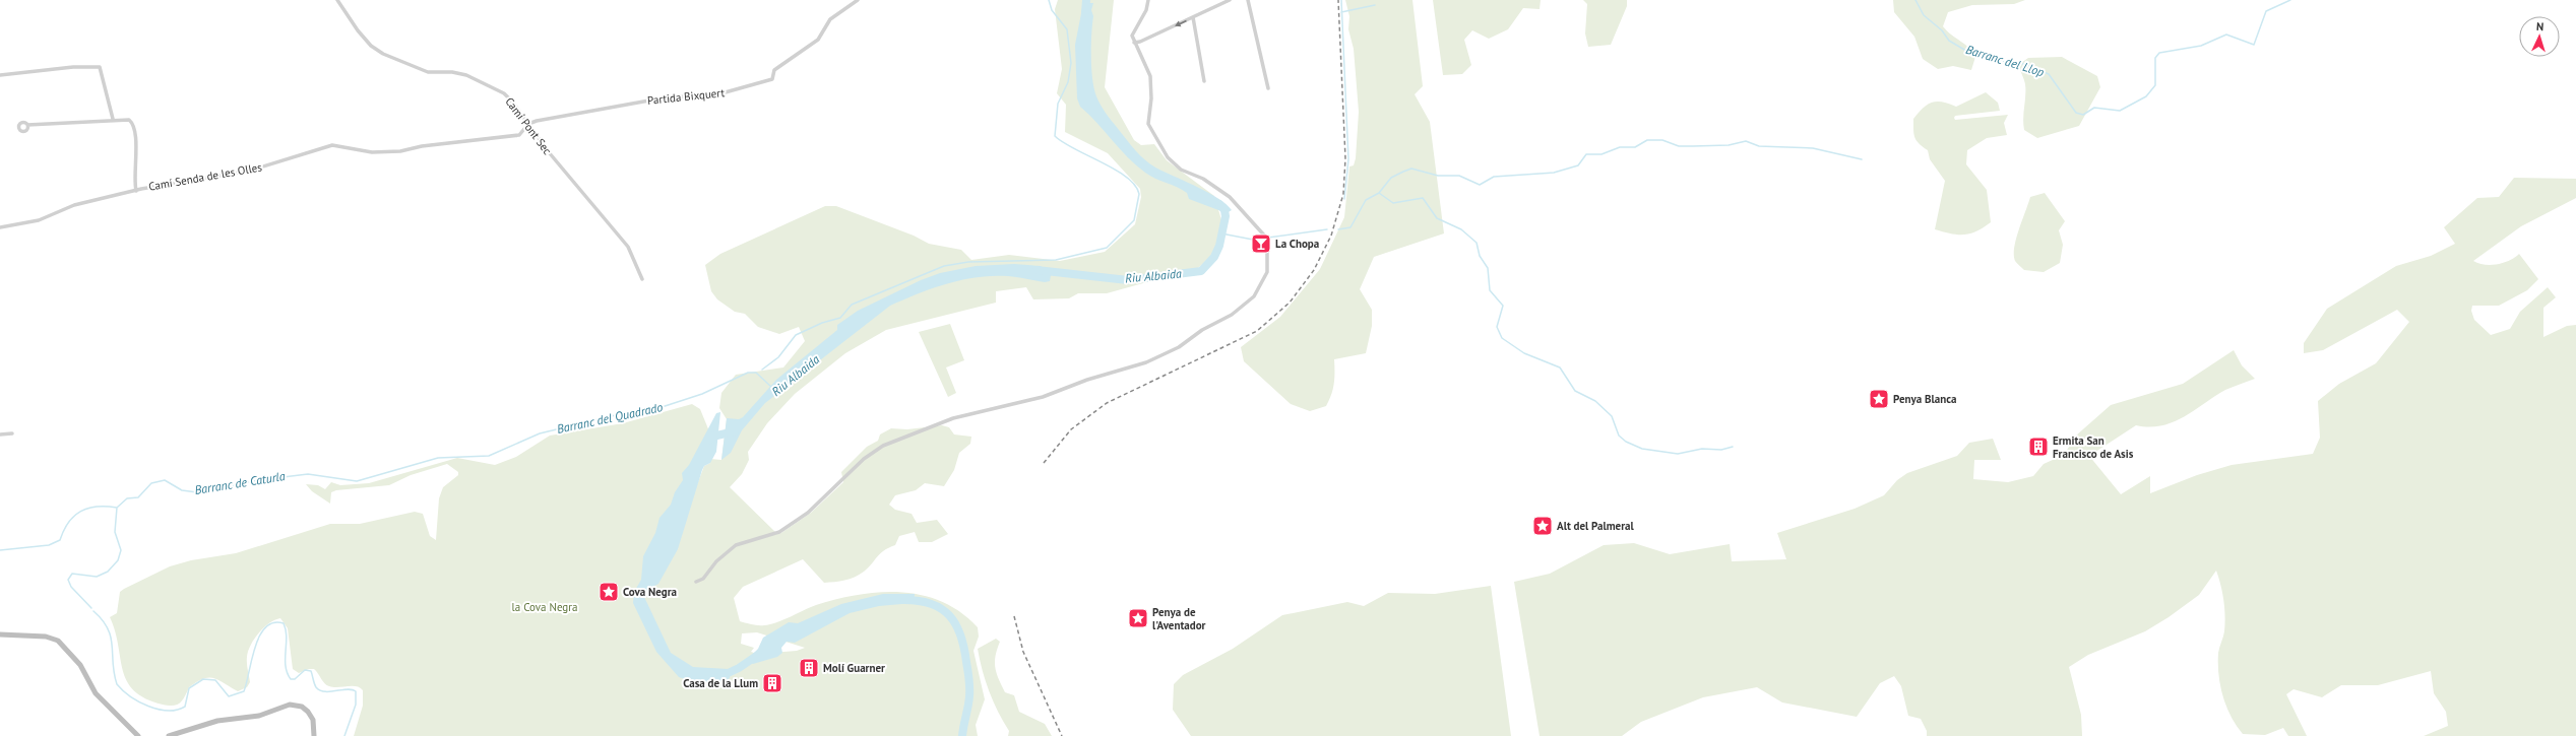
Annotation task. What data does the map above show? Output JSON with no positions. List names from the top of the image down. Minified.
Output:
{"streets":{"street":["Partida Bixquert","Camí Pont Sec","Camí Senda de les Olles"]},"crossings":[["Partida Bixquert","Camí Pont Sec"],["Partida Bixquert","Camí Senda de les Olles"],["Camí Pont Sec","Camí Senda de les Olles"]],"water":["Barranc del Llop","Riu Albaida","Barranc del Quadrado","Barranc de Caturla"],"parks":["la Cova Negra"],"places":{"bar":["La Chopa"],"place":["Penya Blanca","Alt del Palmeral","Cova Negra","Penya de l'Aventador"],"building":["Ermita San Francisco de Asis","Molí Guarner","Casa de la Llum"]},"north":"top"}
